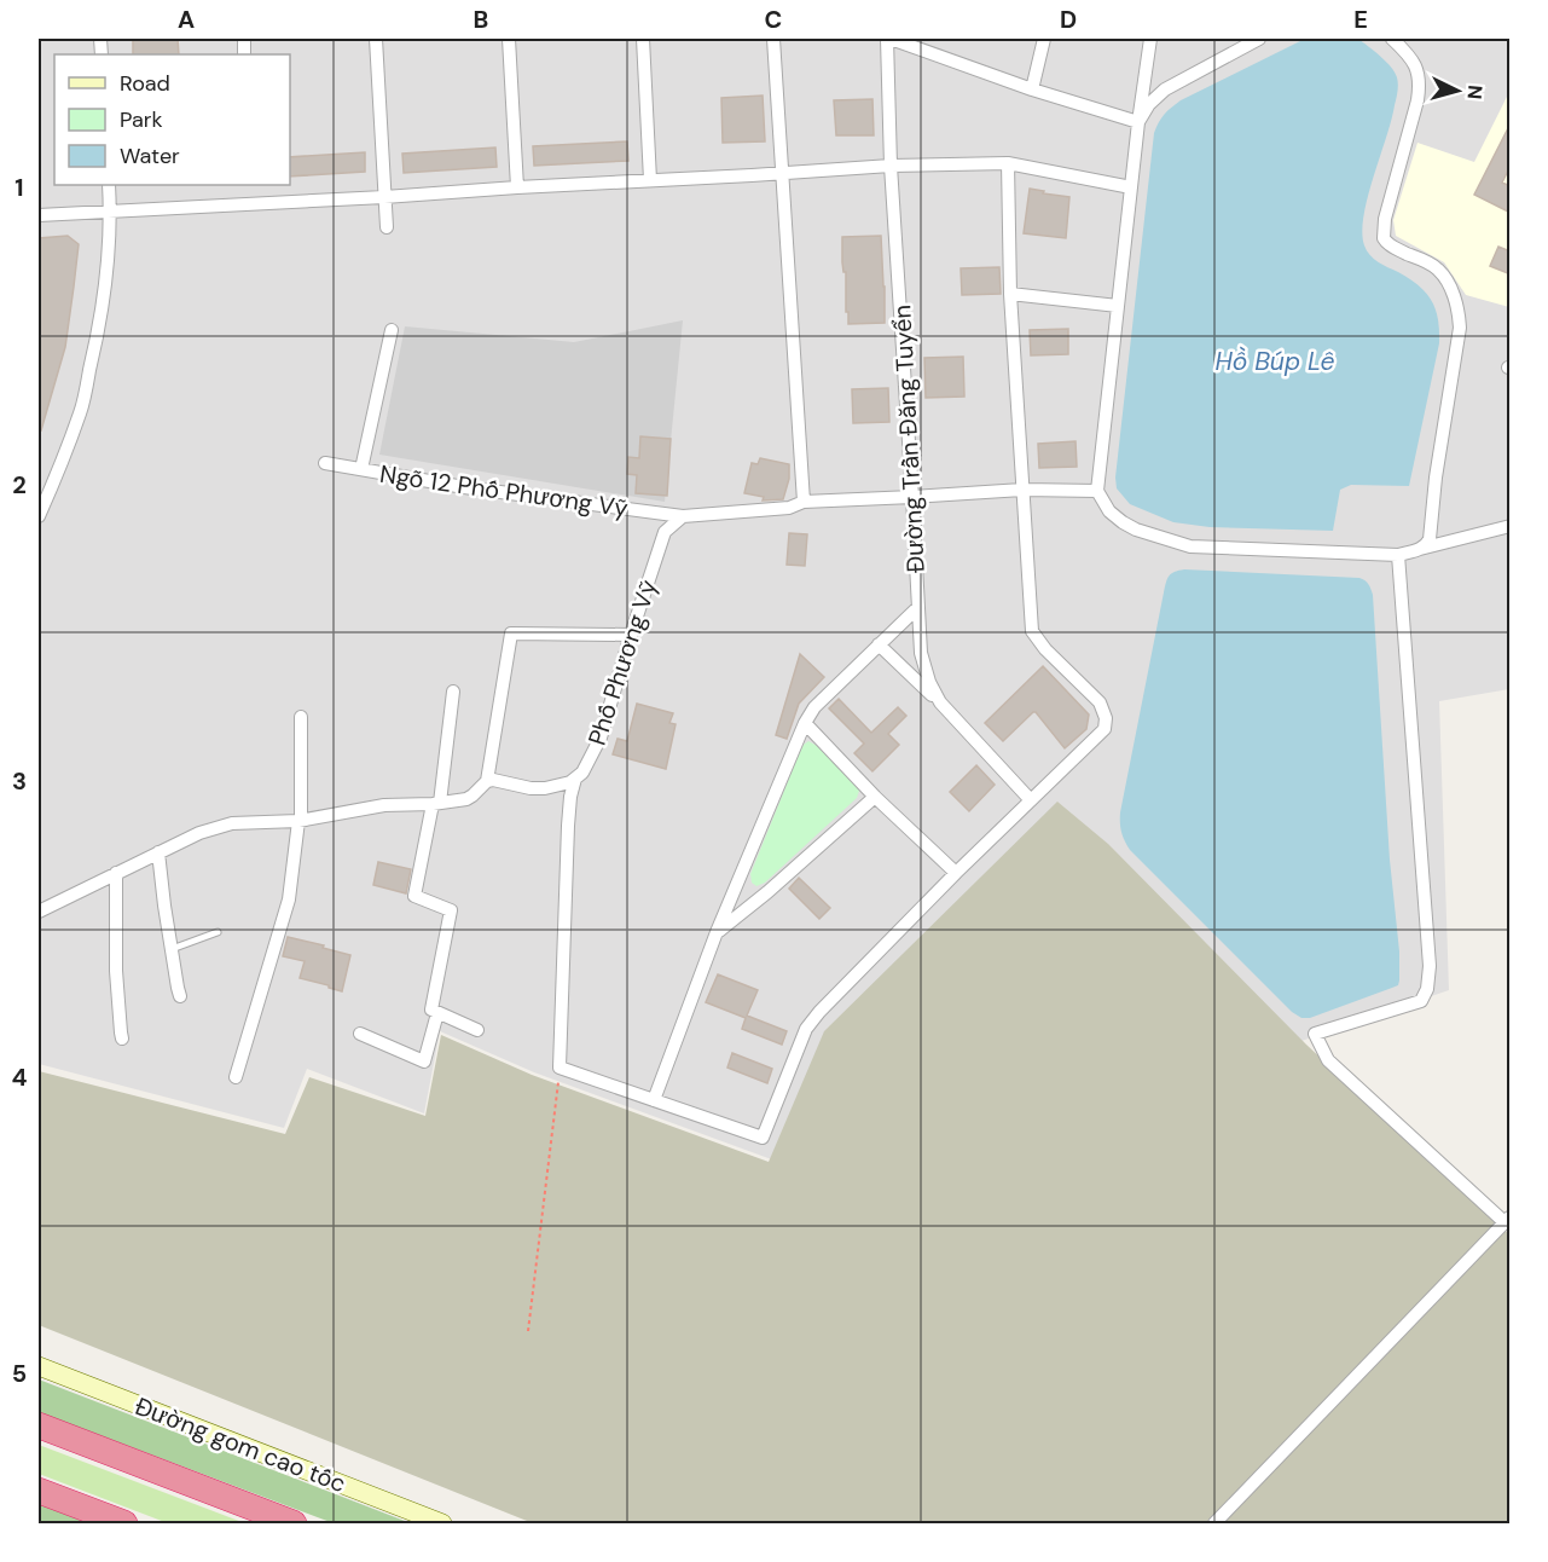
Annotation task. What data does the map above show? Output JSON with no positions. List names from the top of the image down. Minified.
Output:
{"streets":{"main road":["Đường gom cao tốc"],"street":["Đường Trần Đăng Tuyển","Ngõ 12 Phố Phương Vỹ","Phố Phương Vỹ"]},"crossings":[["Ngõ 12 Phố Phương Vỹ","Phố Phương Vỹ"]],"water":["Hồ Búp Lê"],"legend":["Road","Park","Water"],"north":"right","grid":{"columns":["A","B","C","D","E"],"rows":["1","2","3","4","5"]}}
